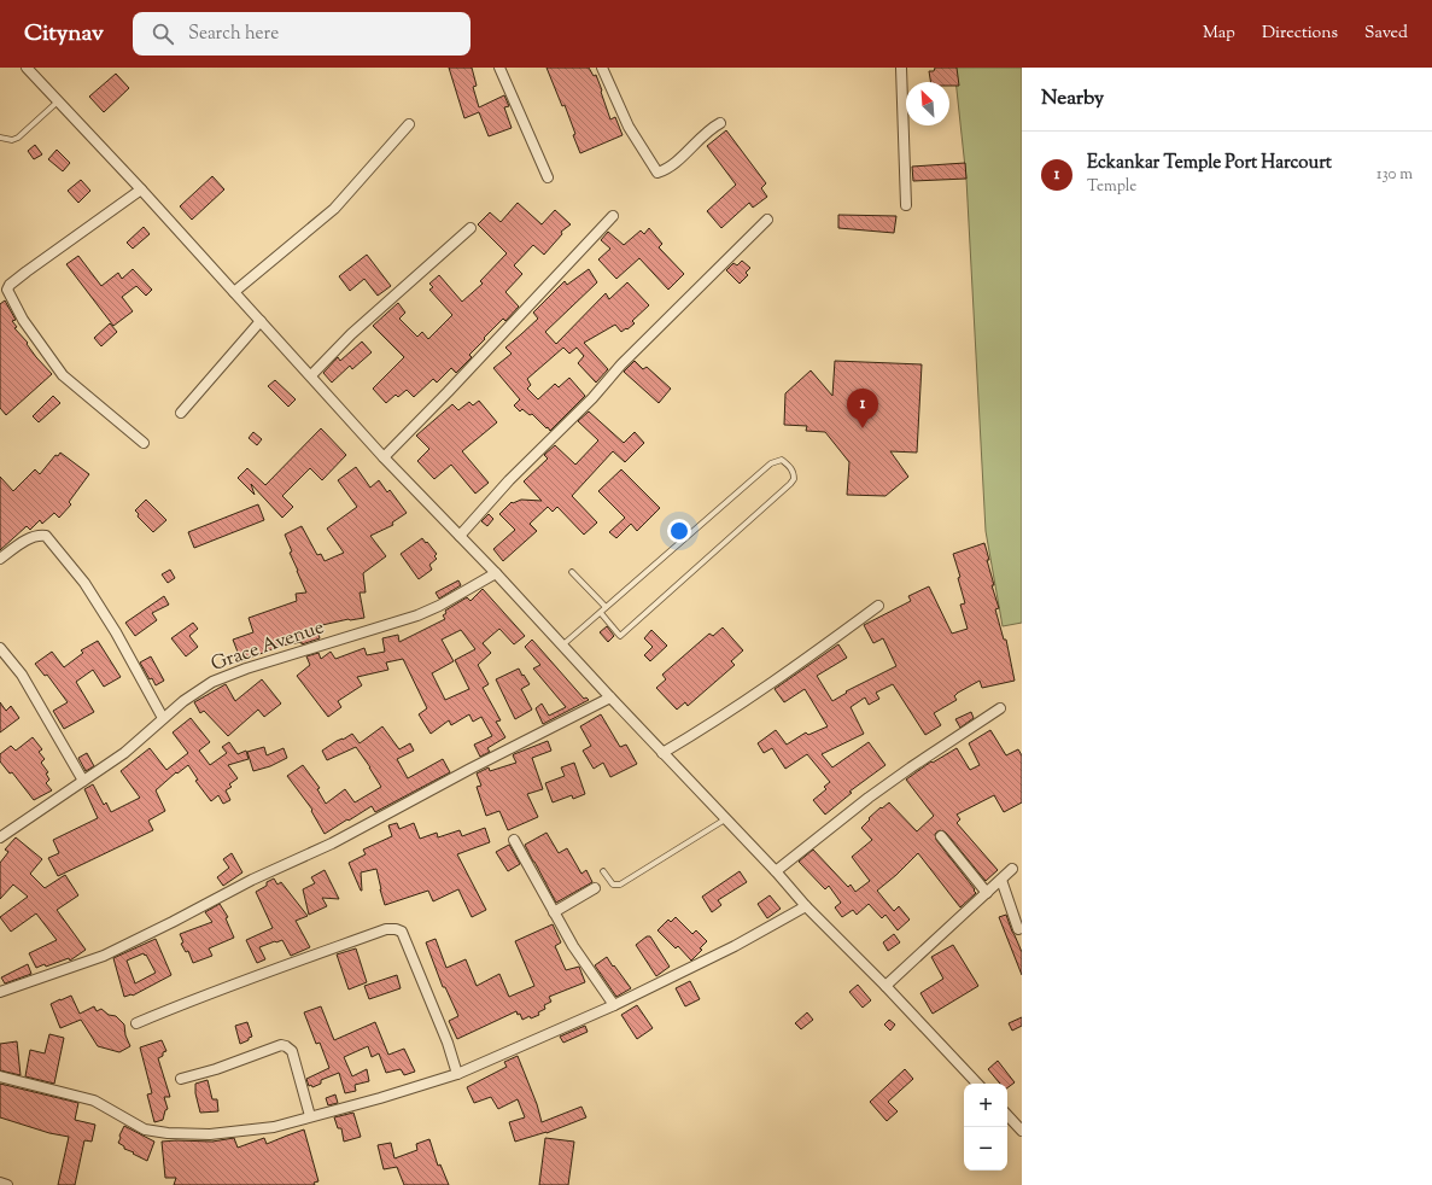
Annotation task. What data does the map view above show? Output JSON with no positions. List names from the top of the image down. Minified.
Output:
{"streets":{"street":["Grace Avenue"]},"north":"top left","page":{"header":"Citynav","search":"Search here","nav":["Map","Directions","Saved"],"heading":"Nearby","list":[{"mark":"1","name":"Eckankar Temple Port Harcourt","note":"Temple","value":"130 m"}],"pins":"1","map_buttons":["+","−"]}}
